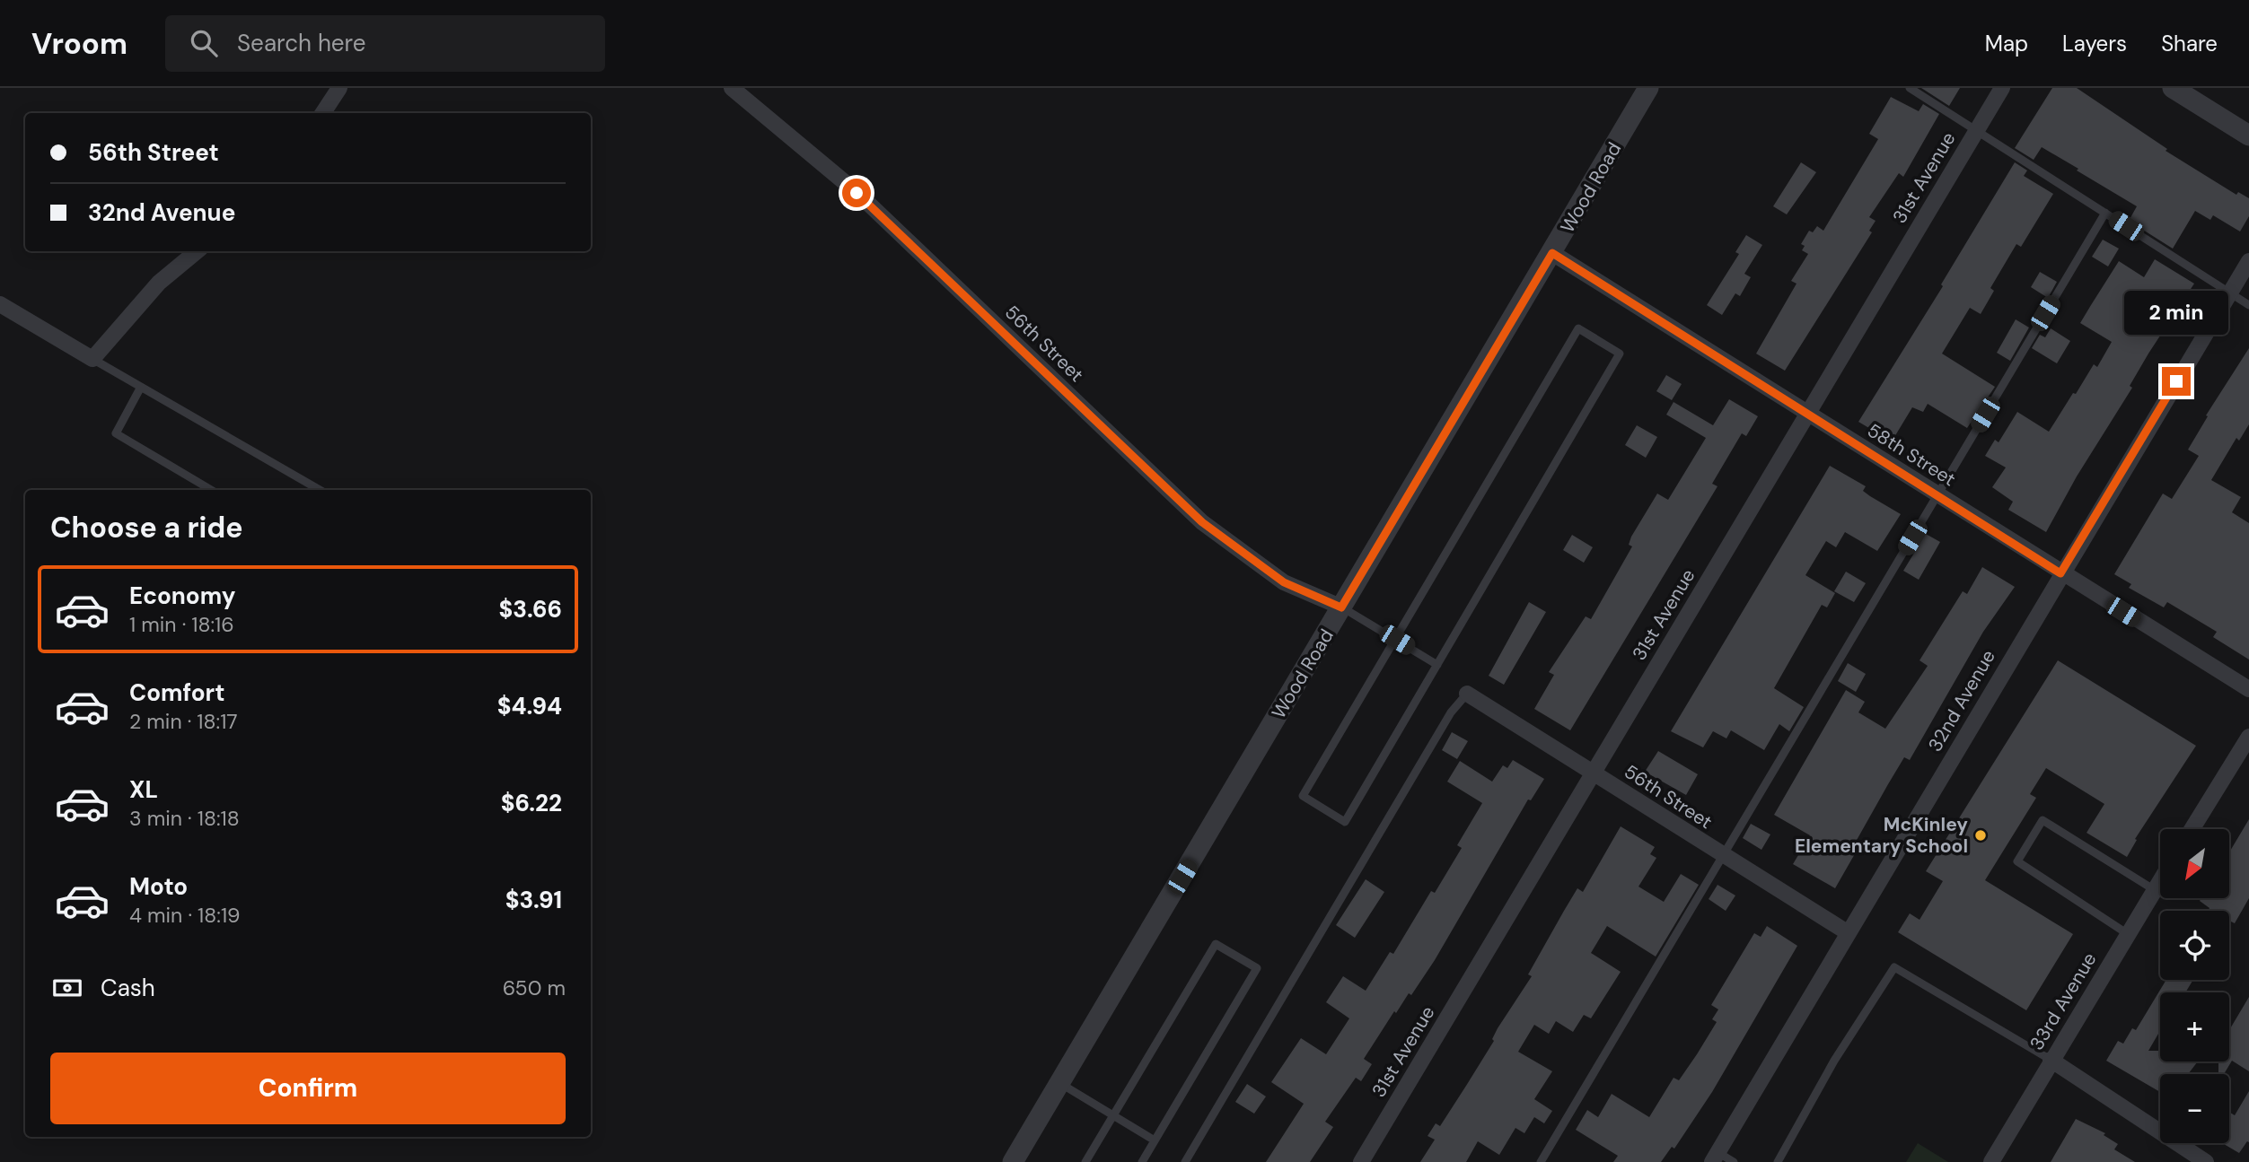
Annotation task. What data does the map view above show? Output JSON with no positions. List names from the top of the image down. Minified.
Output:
{"streets":{"street":["31st Avenue","Wood Road","56th Street","58th Street","32nd Avenue","33rd Avenue"]},"crossings":[["31st Avenue","56th Street"],["31st Avenue","58th Street"],["Wood Road","56th Street"],["Wood Road","58th Street"],["56th Street","32nd Avenue"],["58th Street","32nd Avenue"]],"places":["McKinley Elementary School"],"north":"bottom left","page":{"header":"Vroom","search":"Search here","nav":["Map","Layers","Share"],"banner":["56th Street","32nd Avenue"],"bubble":"2 min","heading":"Choose a ride","list":[{"name":"Economy","note":"1 min · 18:16","value":"$3.66"},{"name":"Comfort","note":"2 min · 18:17","value":"$4.94"},{"name":"XL","note":"3 min · 18:18","value":"$6.22"},{"name":"Moto","note":"4 min · 18:19","value":"$3.91"}],"map_buttons":["+","−"],"pay":["Cash","650 m"],"buttons":"Confirm"}}
